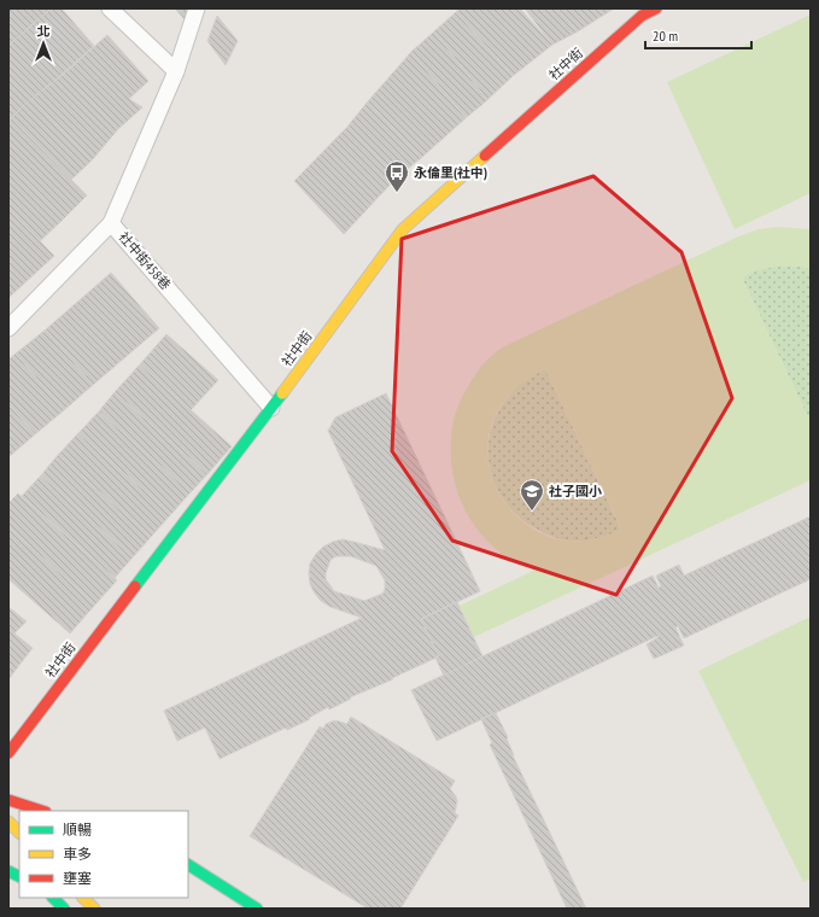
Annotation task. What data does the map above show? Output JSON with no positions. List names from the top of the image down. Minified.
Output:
{"streets":{"street":["社中街"],"lane":["社中街458巷"]},"crossings":[["社中街","社中街458巷"]],"places":{"bus stop":["永倫里(社中)"],"school or university":["社子國小"]},"legend":["順暢","車多","壅塞"],"scale_bar":"20 m","north":"top"}
